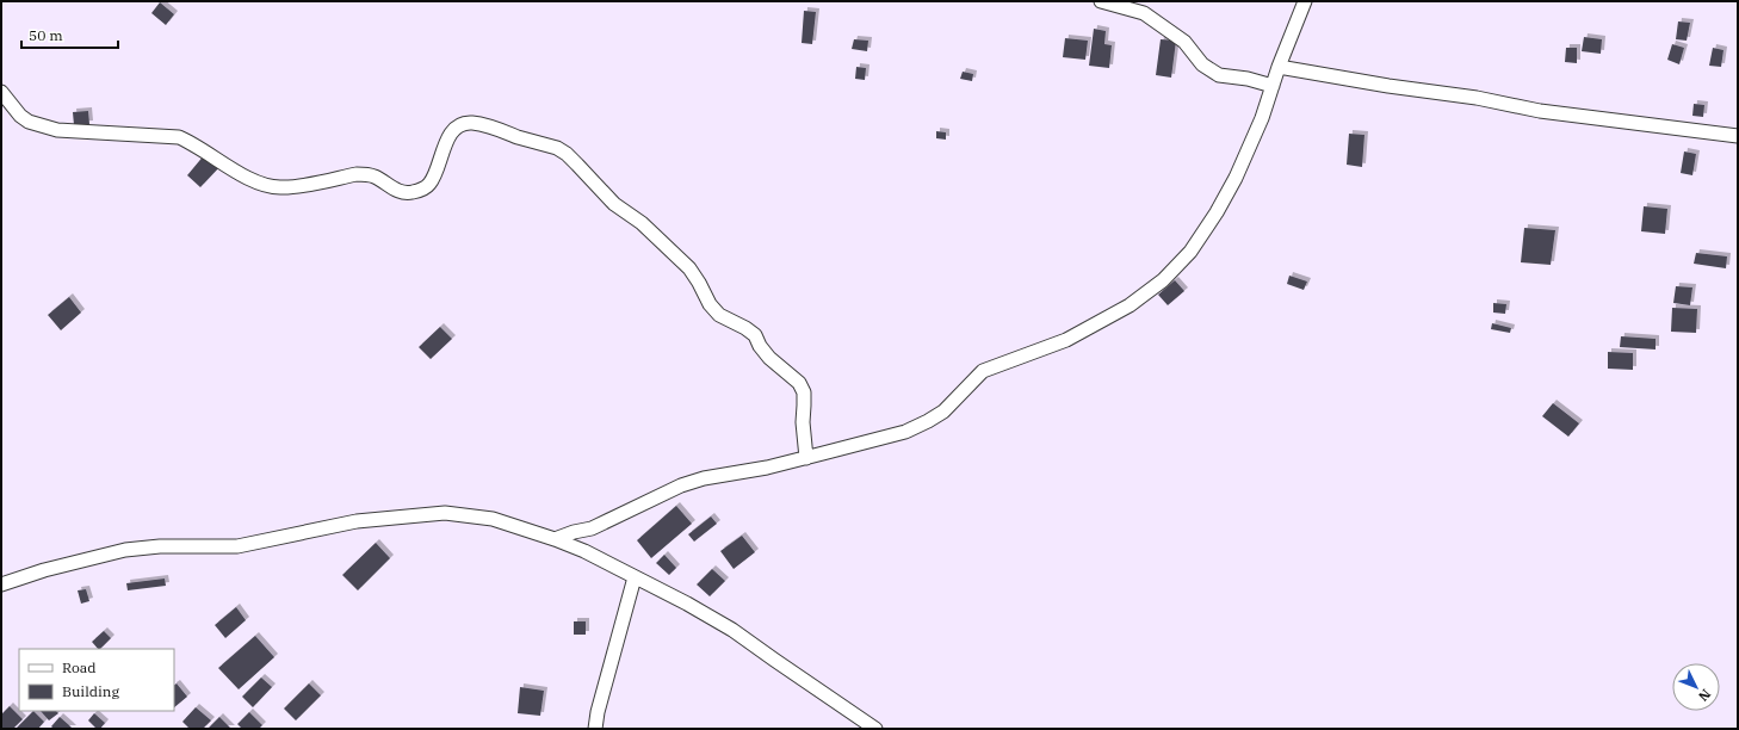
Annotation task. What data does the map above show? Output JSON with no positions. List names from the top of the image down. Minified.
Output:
{"legend":["Road","Building"],"scale_bar":"50 m","north":"bottom right"}
